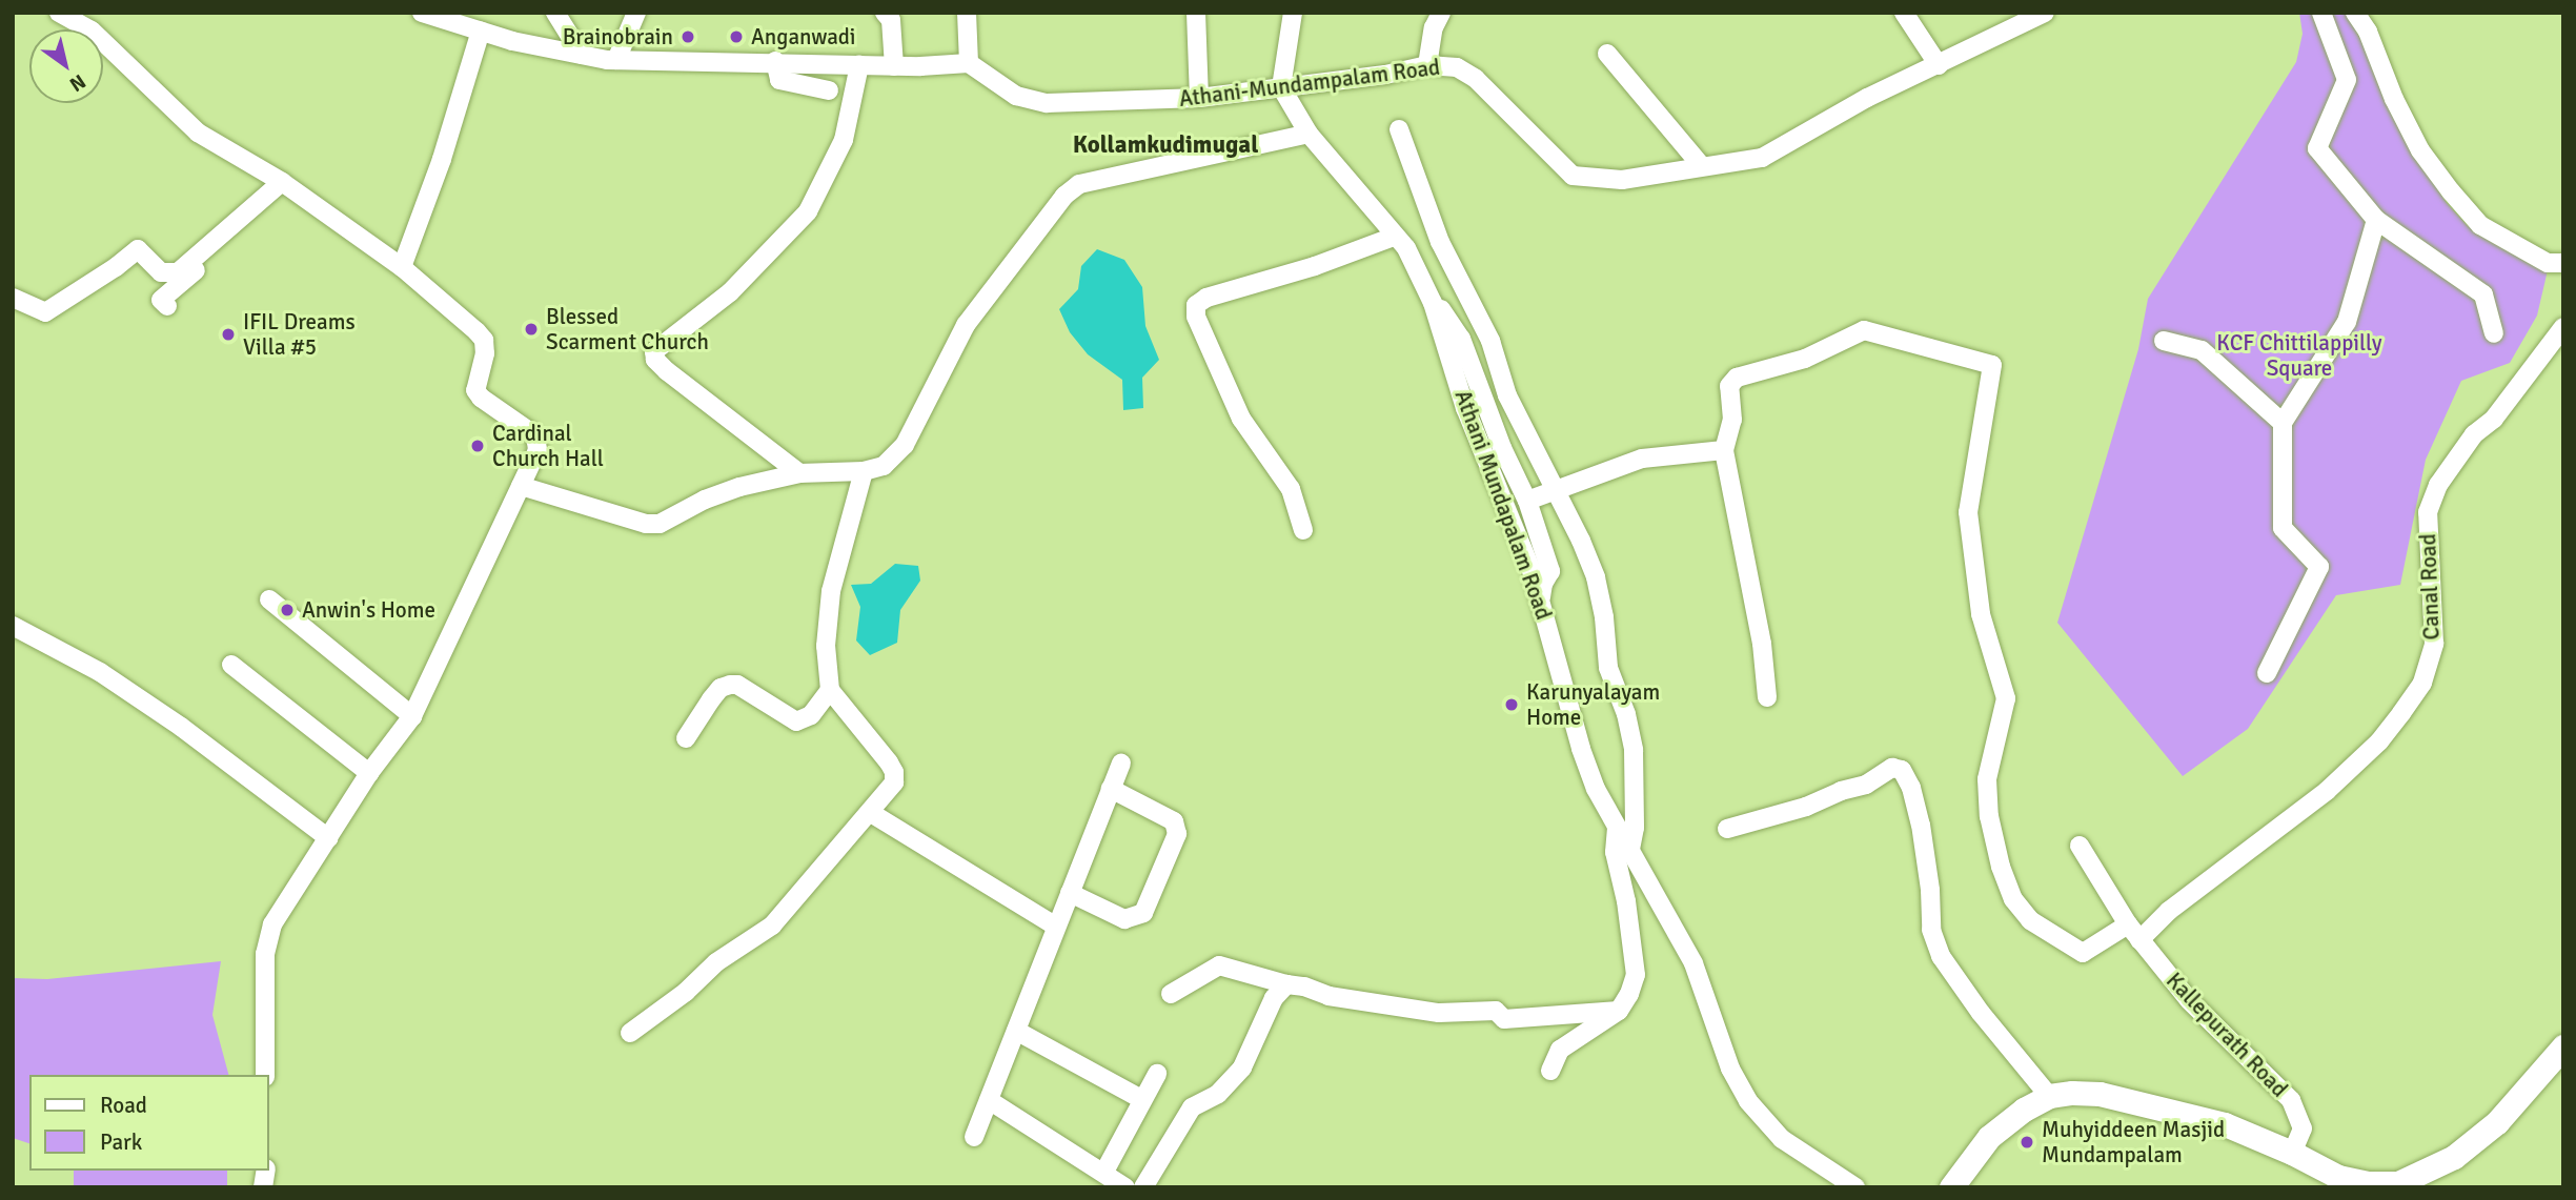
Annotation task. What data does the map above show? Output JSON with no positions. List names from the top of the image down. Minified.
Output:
{"streets":{"street":["Athani-Mundampalam Road","Athani Mundapalam Road","Canal Road","Kallepurath Road"]},"crossings":[["Athani-Mundampalam Road","Athani Mundapalam Road"],["Canal Road","Kallepurath Road"]],"districts":["Kollamkudimugal"],"parks":["KCF Chittilappilly Square"],"places":["Brainobrain","Anganwadi","Blessed Scarment Church","IFIL Dreams Villa #5","Cardinal Church Hall","Anwin's Home","Karunyalayam Home","Muhyiddeen Masjid Mundampalam"],"legend":["Road","Park"],"north":"bottom right"}
